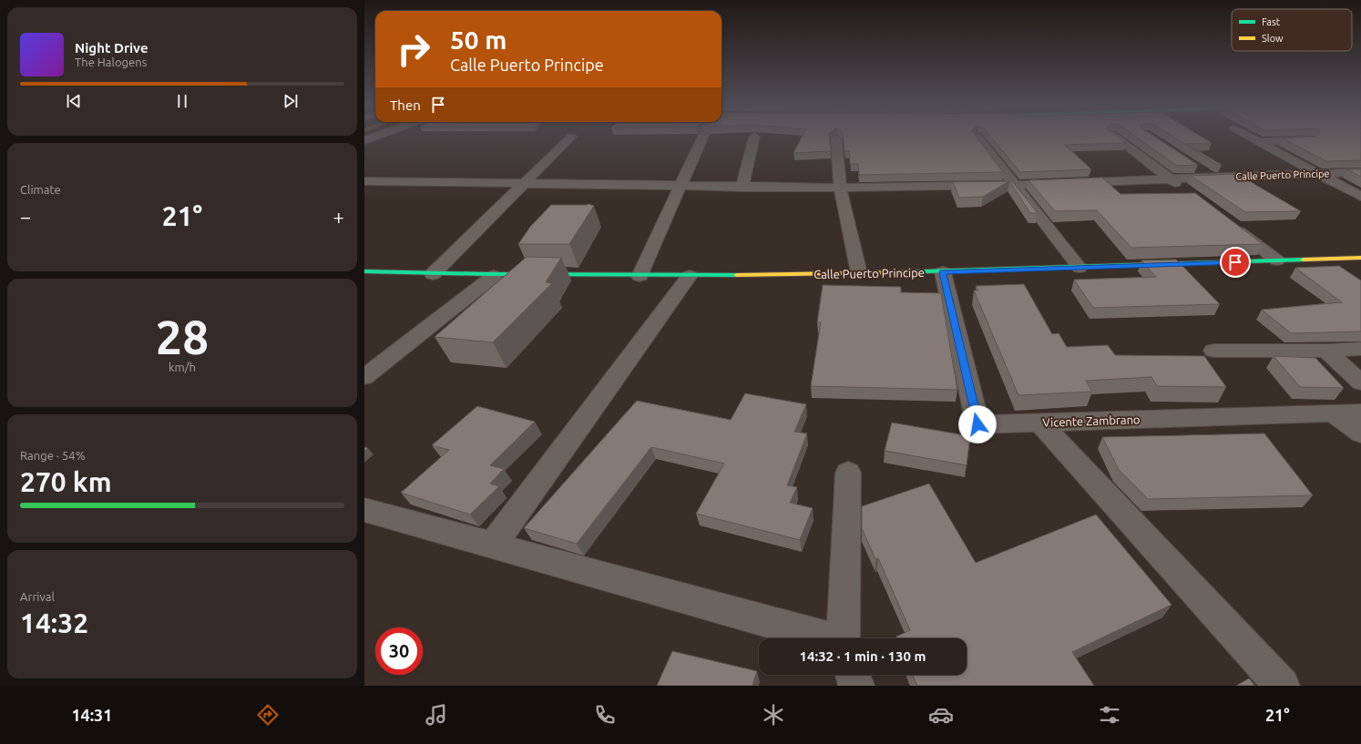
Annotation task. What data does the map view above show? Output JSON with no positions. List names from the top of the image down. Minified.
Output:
{"streets":{"street":["Calle Puerto Principe","Vicente Zambrano"]},"crossings":[["Calle Puerto Principe","Vicente Zambrano"]],"legend":["Fast","Slow"],"page":{"turn":["50 m","Calle Puerto Principe"],"song":["Night Drive","The Halogens"],"then":"Then","tile":["Climate",["28","km/h"],["Range · 54%","270 km"],["Arrival","14:32"]],"heat":["−","21°","+"],"limit":"30","trip":"14:32 · 1 min · 130 m","tabs":["14:31","21°"]}}
